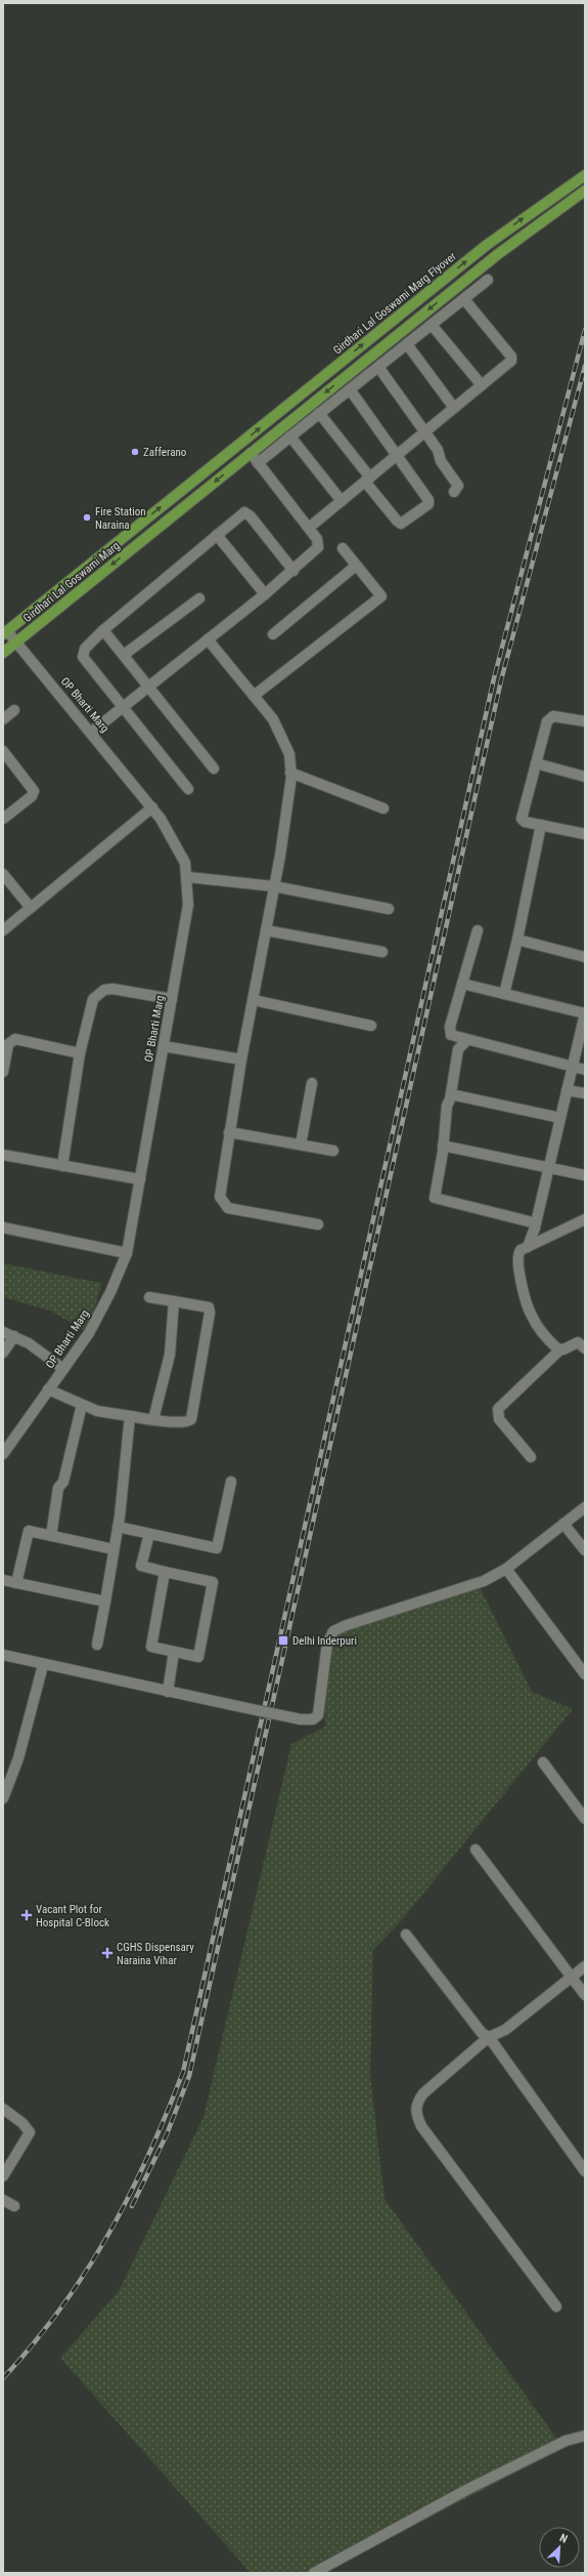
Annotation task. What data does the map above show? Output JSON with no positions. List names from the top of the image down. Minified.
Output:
{"streets":{"main road":["Girdhari Lal Goswami Marg Flyover","Girdhari Lal Goswami Marg"],"street":["OP Bharti Marg"]},"crossings":[["Girdhari Lal Goswami Marg Flyover","Girdhari Lal Goswami Marg"],["Girdhari Lal Goswami Marg","OP Bharti Marg"]],"places":{"other":["Zafferano","Fire Station Naraina"],"transit":["Delhi Inderpuri"],"health":["Vacant Plot for Hospital C-Block","CGHS Dispensary Naraina Vihar"]},"north":"top right"}
